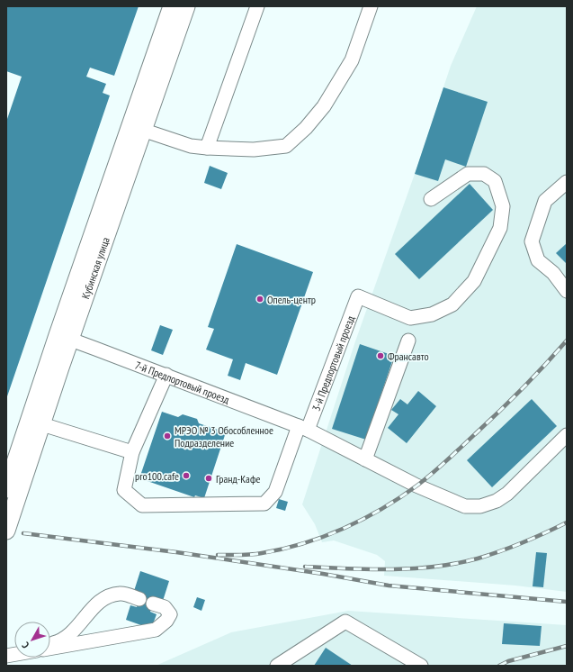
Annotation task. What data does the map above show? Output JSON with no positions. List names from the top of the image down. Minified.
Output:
{"streets":{"main road":["Кубинская улица"],"street":["3-й Предпортовый проезд","7-й Предпортовый проезд"]},"crossings":[["Кубинская улица","7-й Предпортовый проезд"],["3-й Предпортовый проезд","7-й Предпортовый проезд"]],"places":["Опель-центр","Франсавто","МРЭО № 3 Обособленное Подразделение","pro100.cafe","Гранд-Кафе"],"north":"bottom left"}
